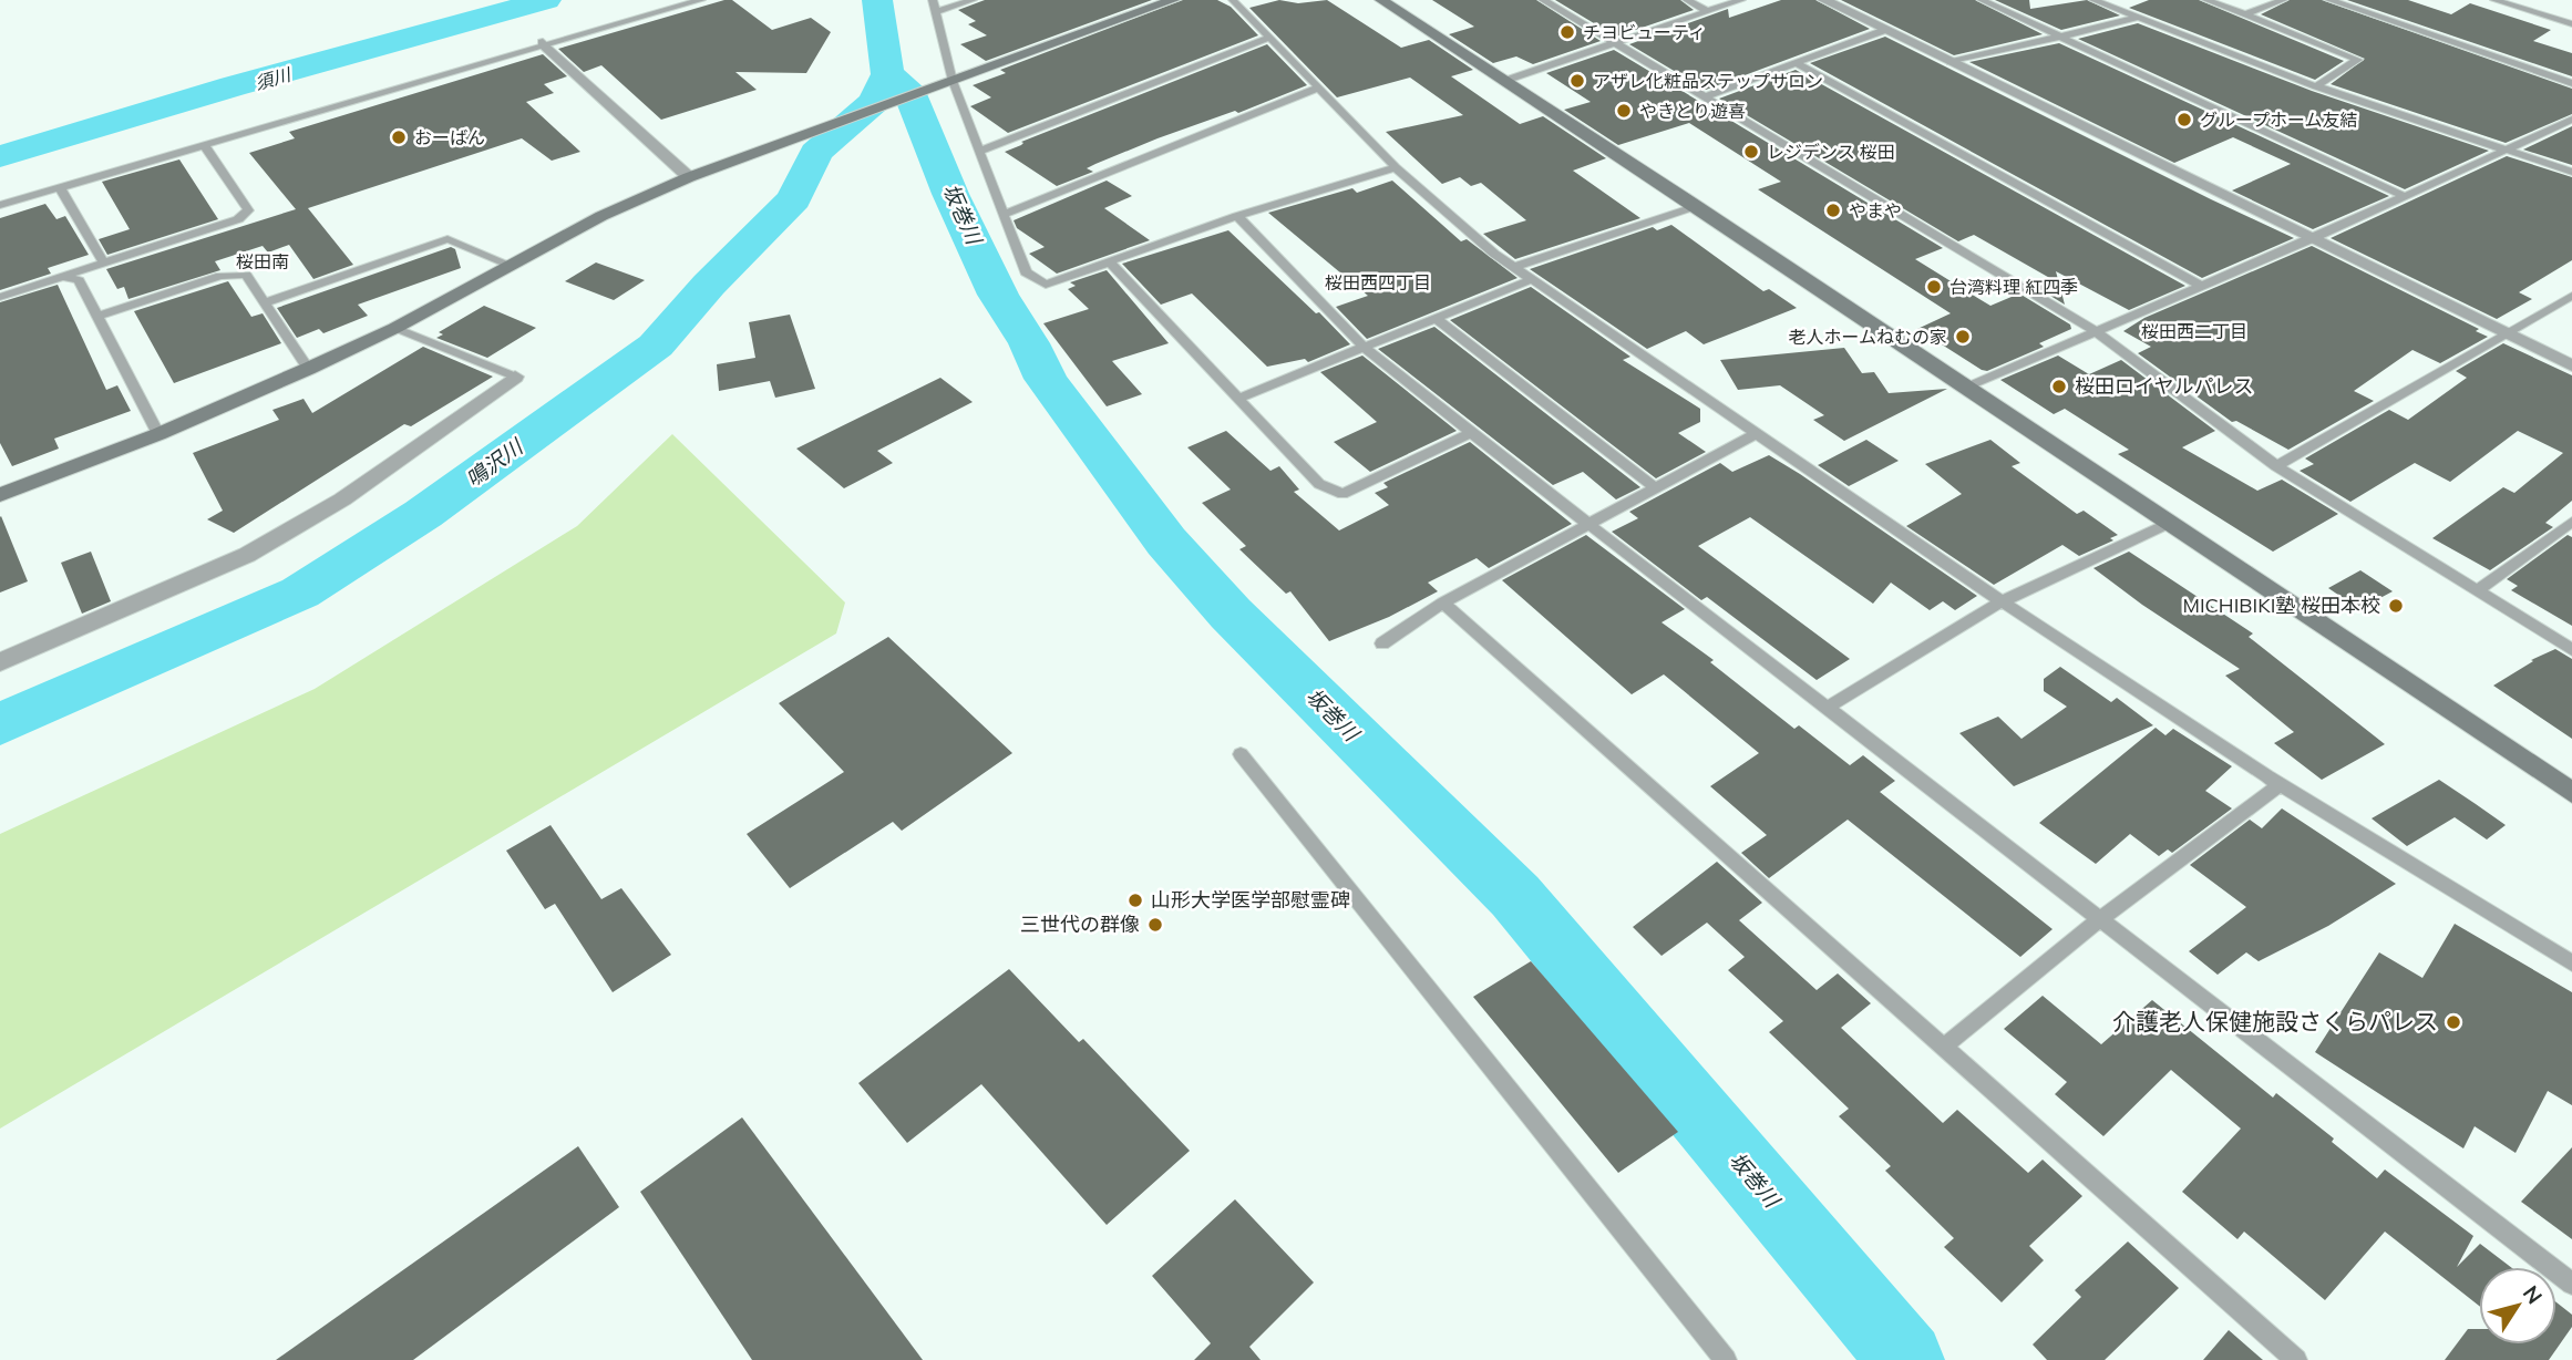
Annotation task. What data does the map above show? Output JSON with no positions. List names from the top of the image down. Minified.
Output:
{"districts":["桜田南","桜田西四丁目","桜田西二丁目"],"water":["須川","坂巻川","鳴沢川"],"places":["チヨビューティ","アザレ化粧品ステップサロン","やきとり遊喜","グループホーム友結","おーばん","レジデンス 桜田","やまや","台湾料理 紅四季","老人ホームねむの家","桜田ロイヤルパレス","MICHIBIKI塾 桜田本校","山形大学医学部慰霊碑","三世代の群像","介護老人保健施設さくらパレス"],"north":"top right"}
